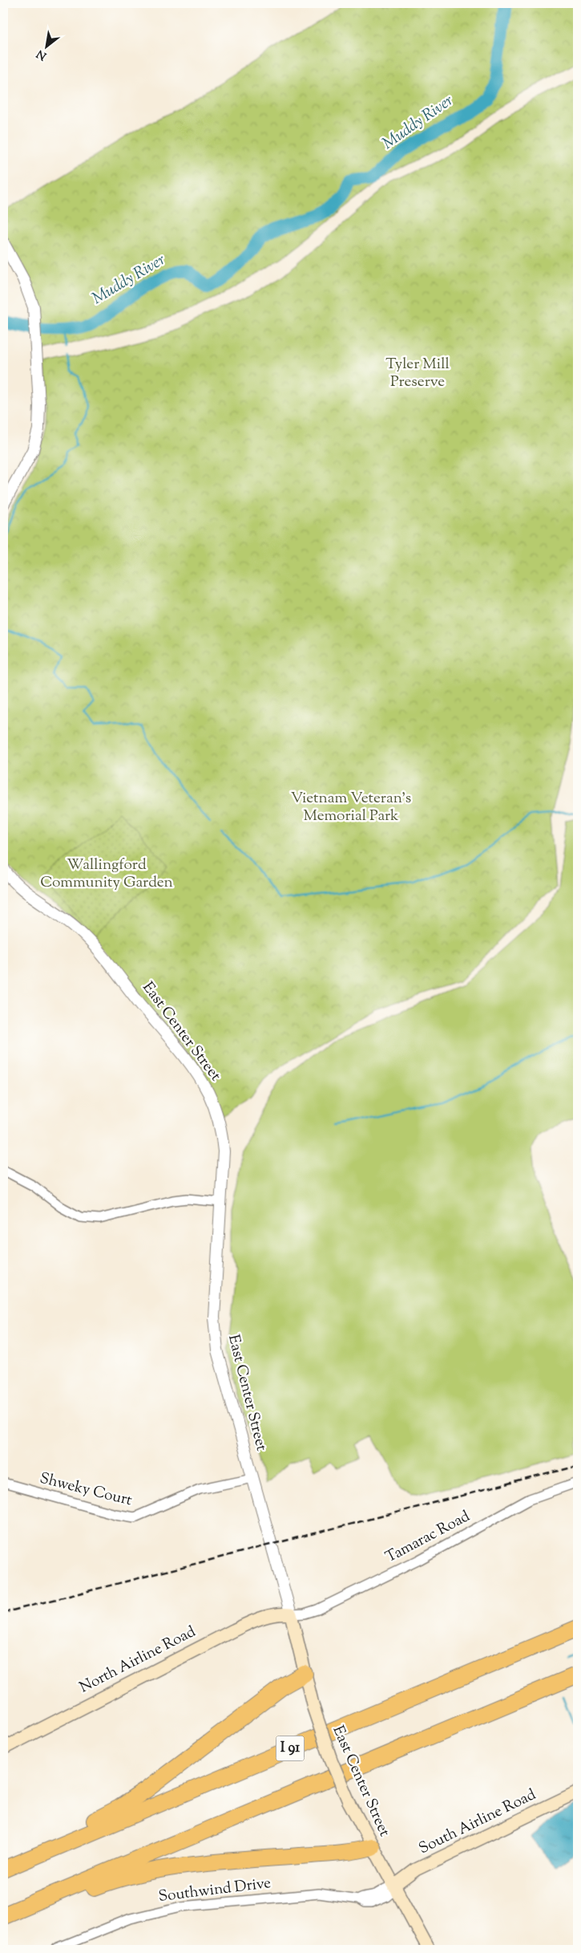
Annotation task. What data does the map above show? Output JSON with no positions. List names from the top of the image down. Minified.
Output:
{"streets":{"highway":["I 91"],"main road":["East Center Street","North Airline Road","South Airline Road"],"street":["Shweky Court","Tamarac Road","Southwind Drive"]},"crossings":[["East Center Street","Shweky Court"],["East Center Street","Tamarac Road"],["East Center Street","North Airline Road"],["East Center Street","South Airline Road"],["East Center Street","Southwind Drive"],["Tamarac Road","North Airline Road"],["South Airline Road","Southwind Drive"]],"water":["Muddy River"],"parks":["Tyler Mill Preserve","Vietnam Veteran's Memorial Park","Wallingford Community Garden"],"north":"bottom left"}
